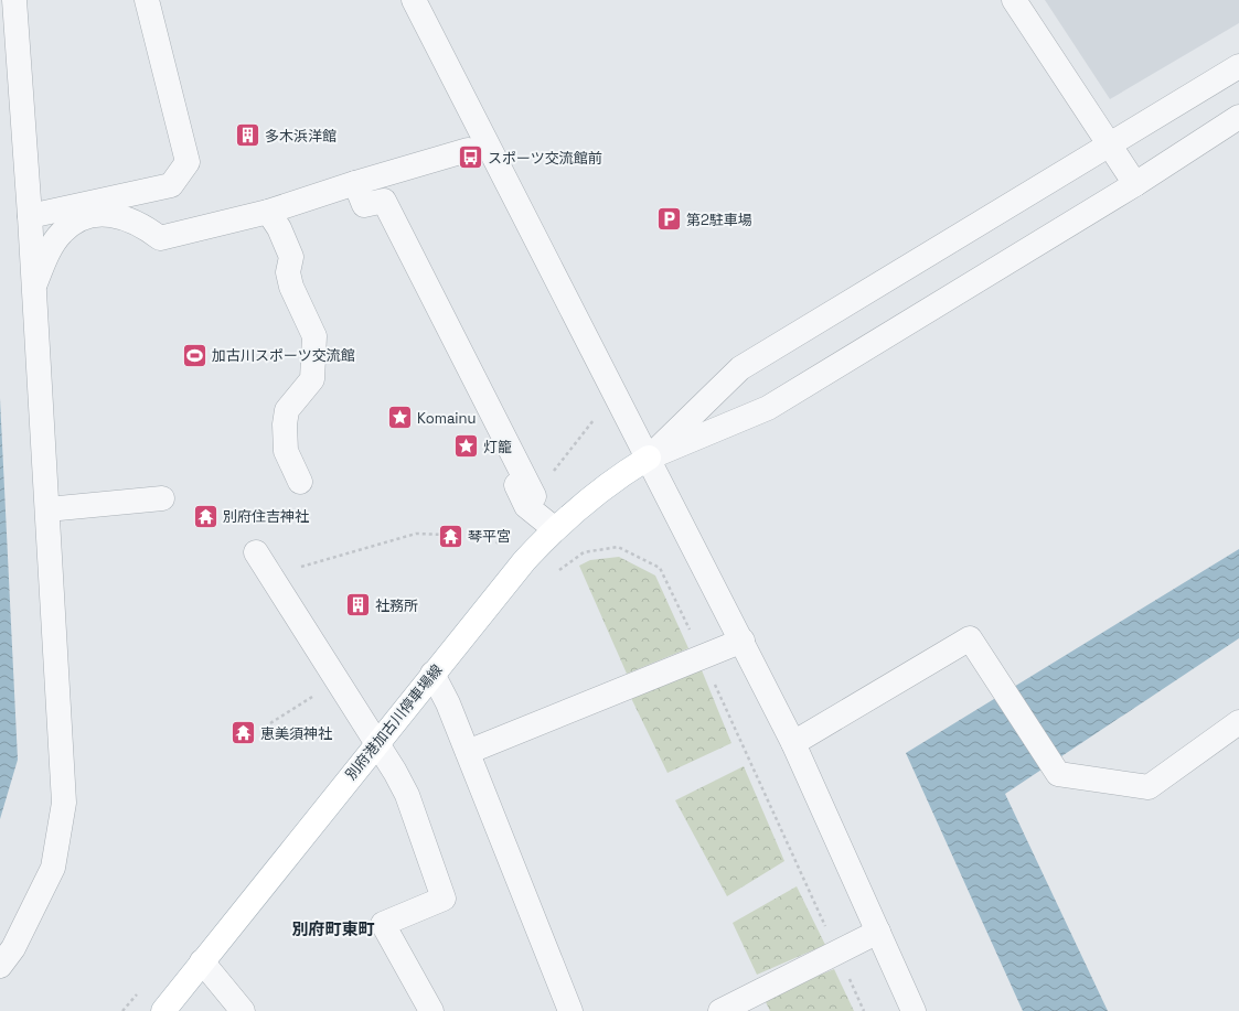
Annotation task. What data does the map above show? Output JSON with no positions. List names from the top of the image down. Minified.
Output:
{"streets":{"main road":["別府港加古川停車場線"]},"districts":["別府町東町"],"places":{"building":["多木浜洋館","社務所"],"bus stop":["スポーツ交流館前"],"parking":["第2駐車場"],"sports":["加古川スポーツ交流館"],"place":["Komainu","灯籠"],"temple":["別府住吉神社","琴平宮","恵美須神社"]}}
